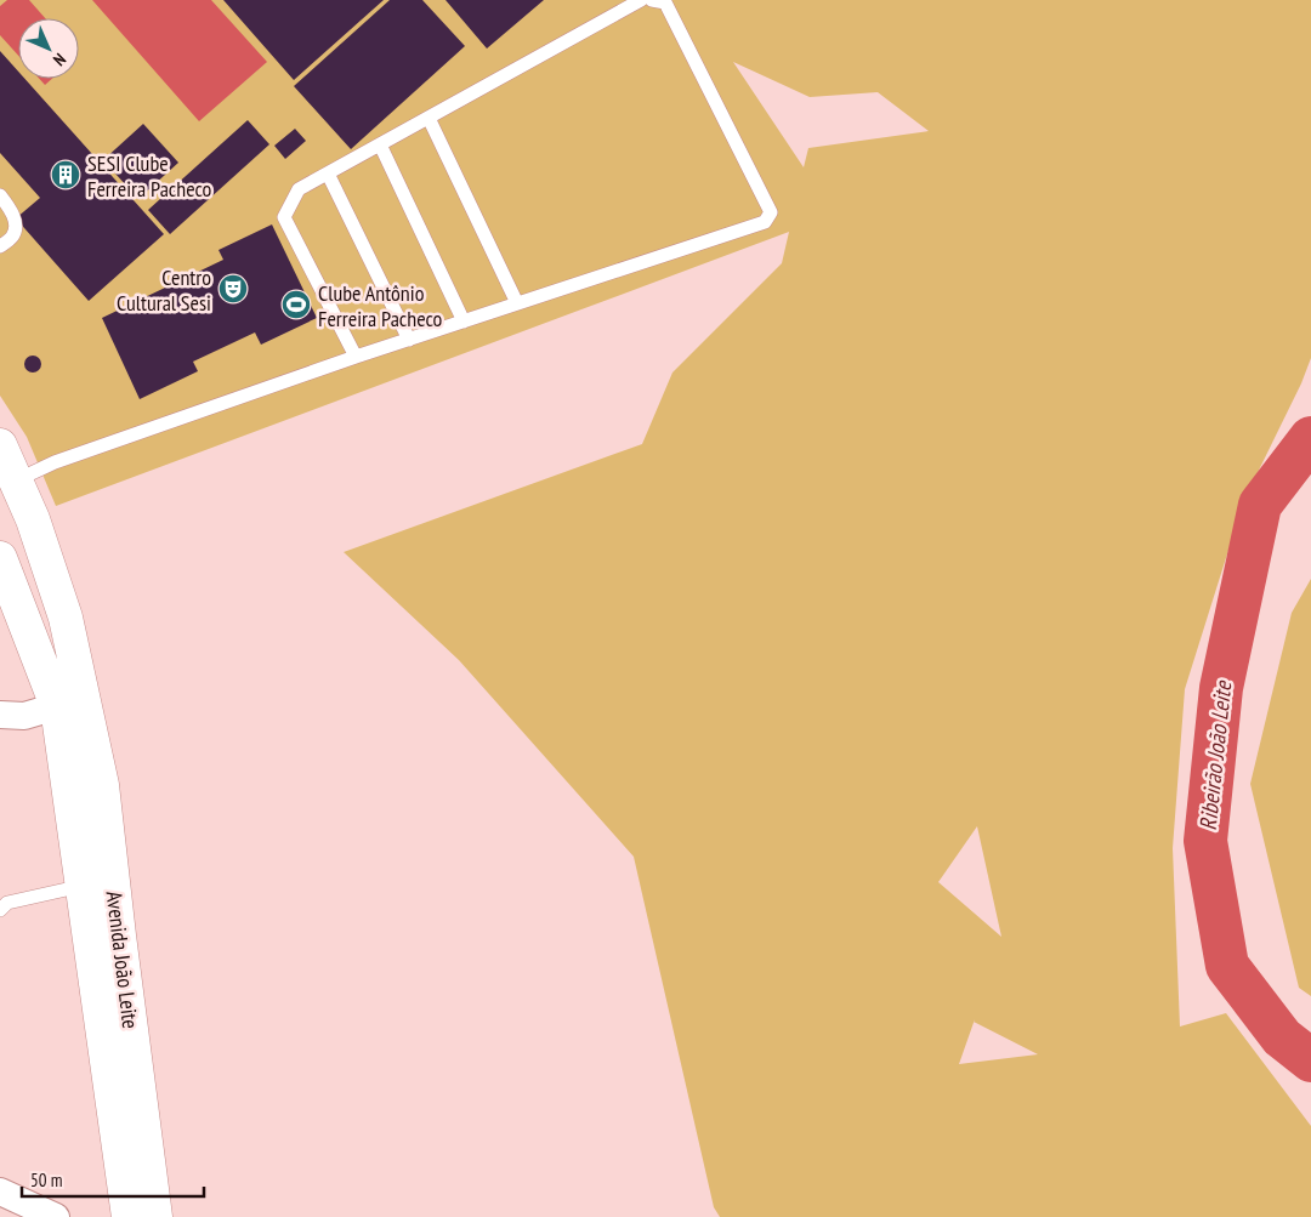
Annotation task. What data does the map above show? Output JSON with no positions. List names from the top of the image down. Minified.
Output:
{"streets":{"street":["Avenida João Leite"]},"water":["Ribeirão João Leite"],"places":{"building":["SESI Clube Ferreira Pacheco"],"theatre":["Centro Cultural Sesi"],"sports":["Clube Antônio Ferreira Pacheco"]},"scale_bar":"50 m","north":"bottom right"}
